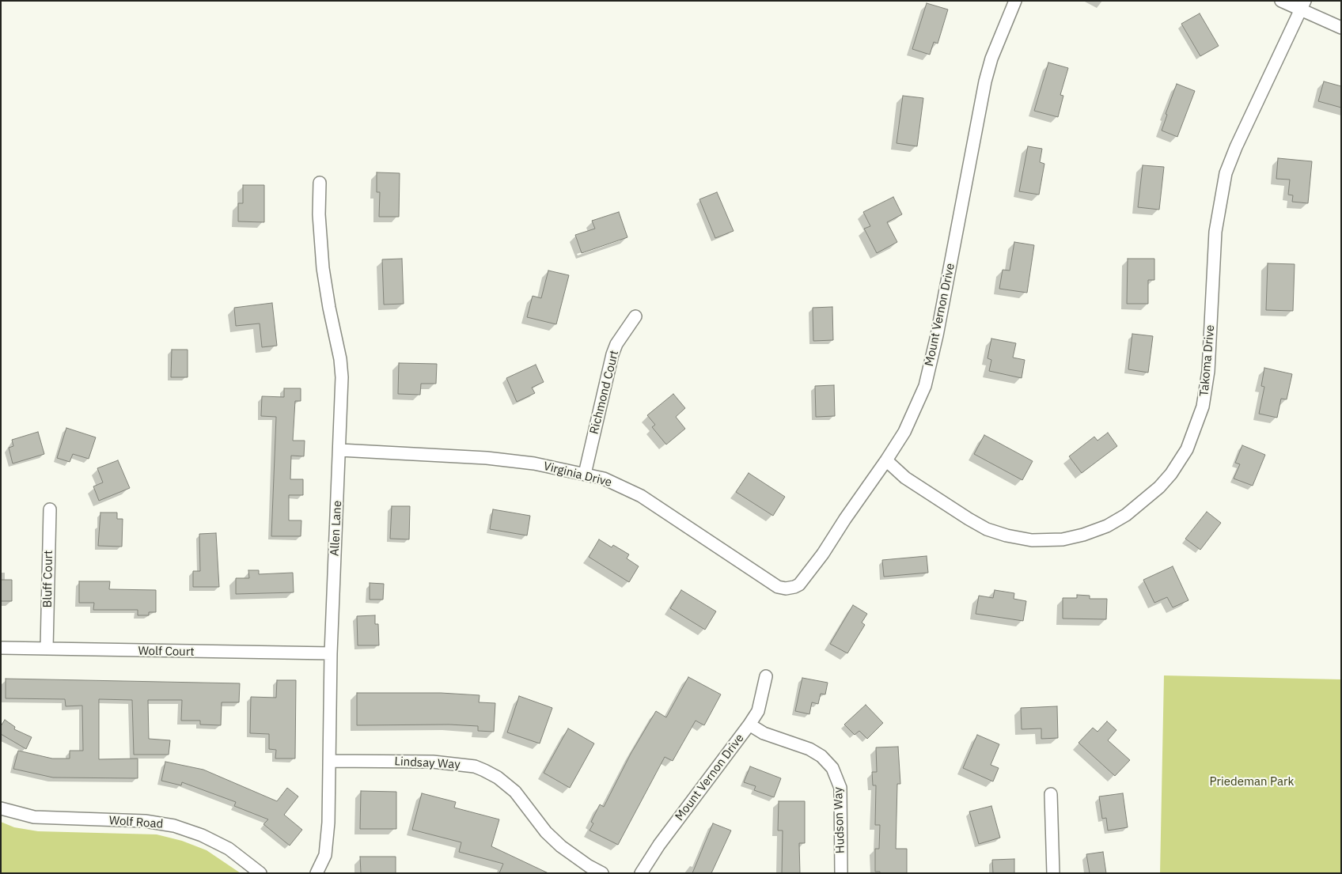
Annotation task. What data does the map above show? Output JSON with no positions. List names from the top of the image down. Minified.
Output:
{"streets":{"street":["Mount Vernon Drive","Takoma Drive","Richmond Court","Virginia Drive","Allen Lane","Bluff Court","Wolf Court","Lindsay Way","Hudson Way","Wolf Road"]},"crossings":[["Mount Vernon Drive","Takoma Drive"],["Mount Vernon Drive","Virginia Drive"],["Mount Vernon Drive","Hudson Way"],["Richmond Court","Virginia Drive"],["Virginia Drive","Allen Lane"],["Allen Lane","Wolf Court"],["Allen Lane","Lindsay Way"],["Bluff Court","Wolf Court"]],"parks":["Priedeman Park"]}
